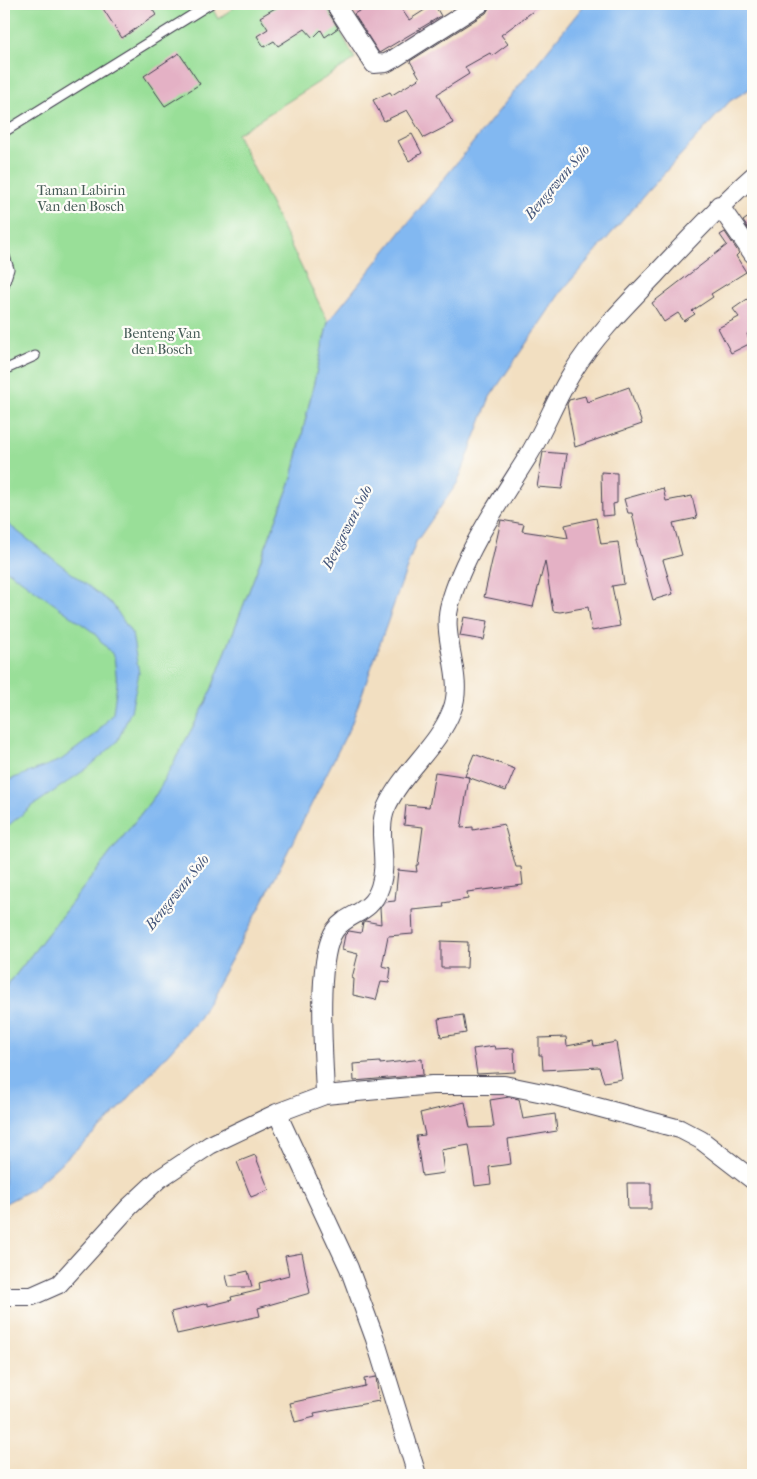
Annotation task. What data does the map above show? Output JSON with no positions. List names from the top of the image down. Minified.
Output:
{"water":["Bengawan Solo"],"parks":["Taman Labirin Van den Bosch","Benteng Van den Bosch"]}
